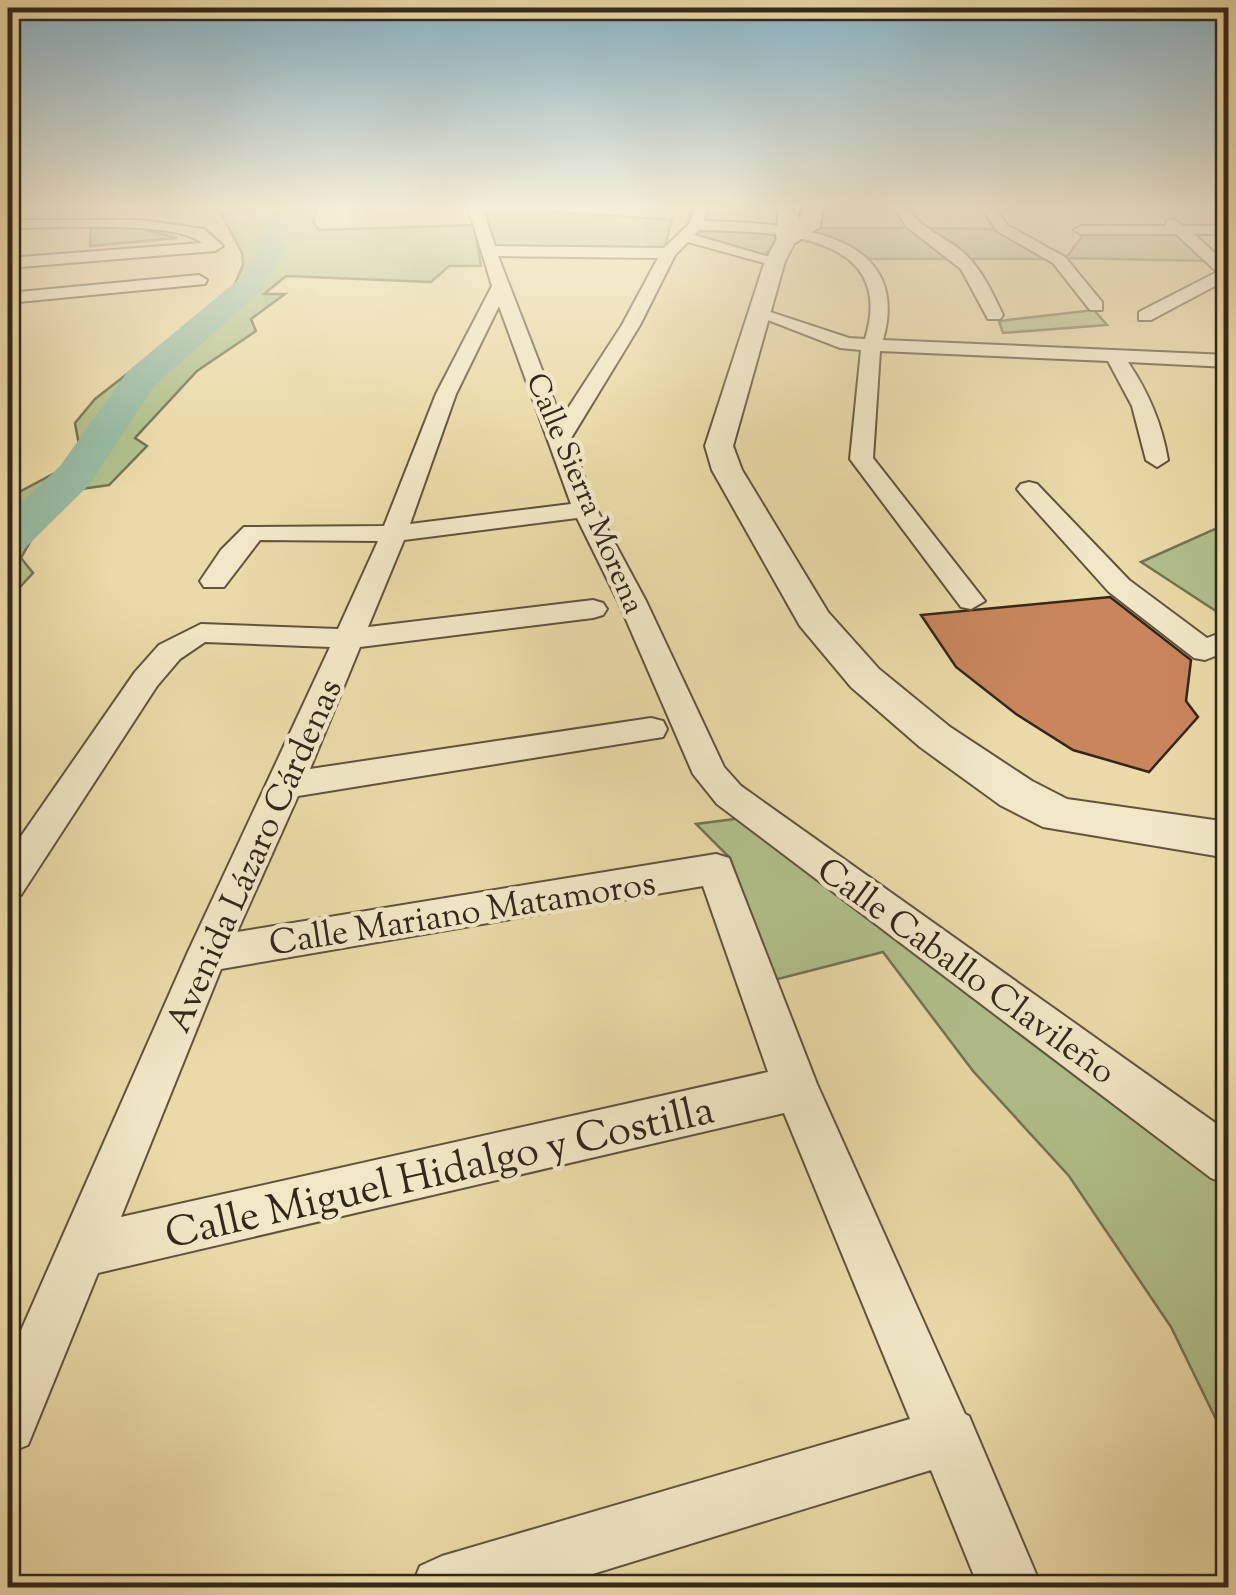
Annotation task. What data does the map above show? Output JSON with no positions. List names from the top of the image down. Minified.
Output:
{"streets":{"street":["Calle Sierra Morena","Avenida Lázaro Cárdenas","Calle Mariano Matamoros","Calle Caballo Clavileño","Calle Miguel Hidalgo y Costilla"]},"crossings":[["Calle Sierra Morena","Avenida Lázaro Cárdenas"],["Calle Sierra Morena","Calle Caballo Clavileño"],["Avenida Lázaro Cárdenas","Calle Mariano Matamoros"],["Avenida Lázaro Cárdenas","Calle Miguel Hidalgo y Costilla"],["Calle Mariano Matamoros","Calle Miguel Hidalgo y Costilla"]]}
